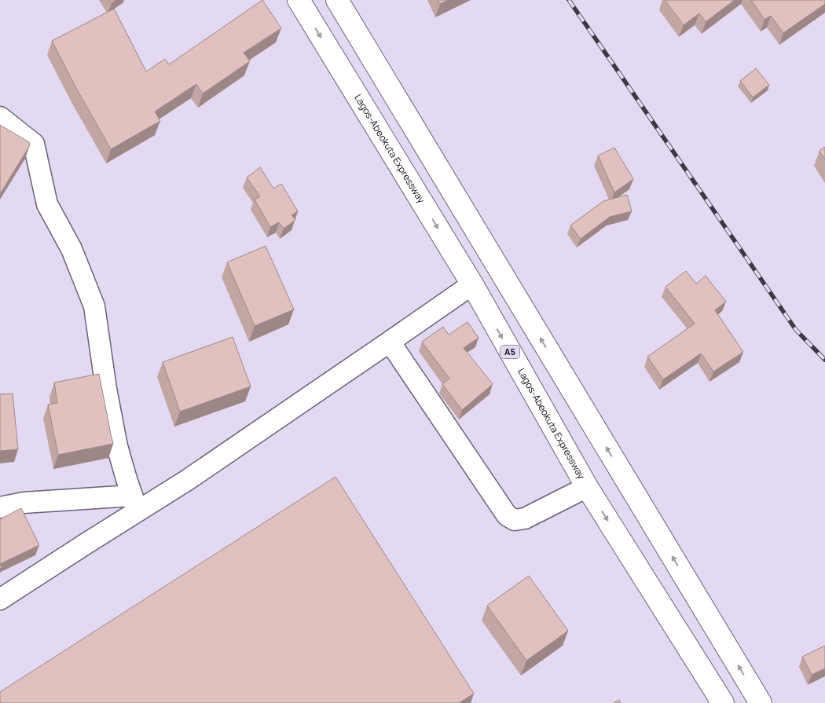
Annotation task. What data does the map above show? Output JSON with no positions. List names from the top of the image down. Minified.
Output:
{"streets":{"highway":["Lagos-Abeokuta Expressway","A5"]}}
